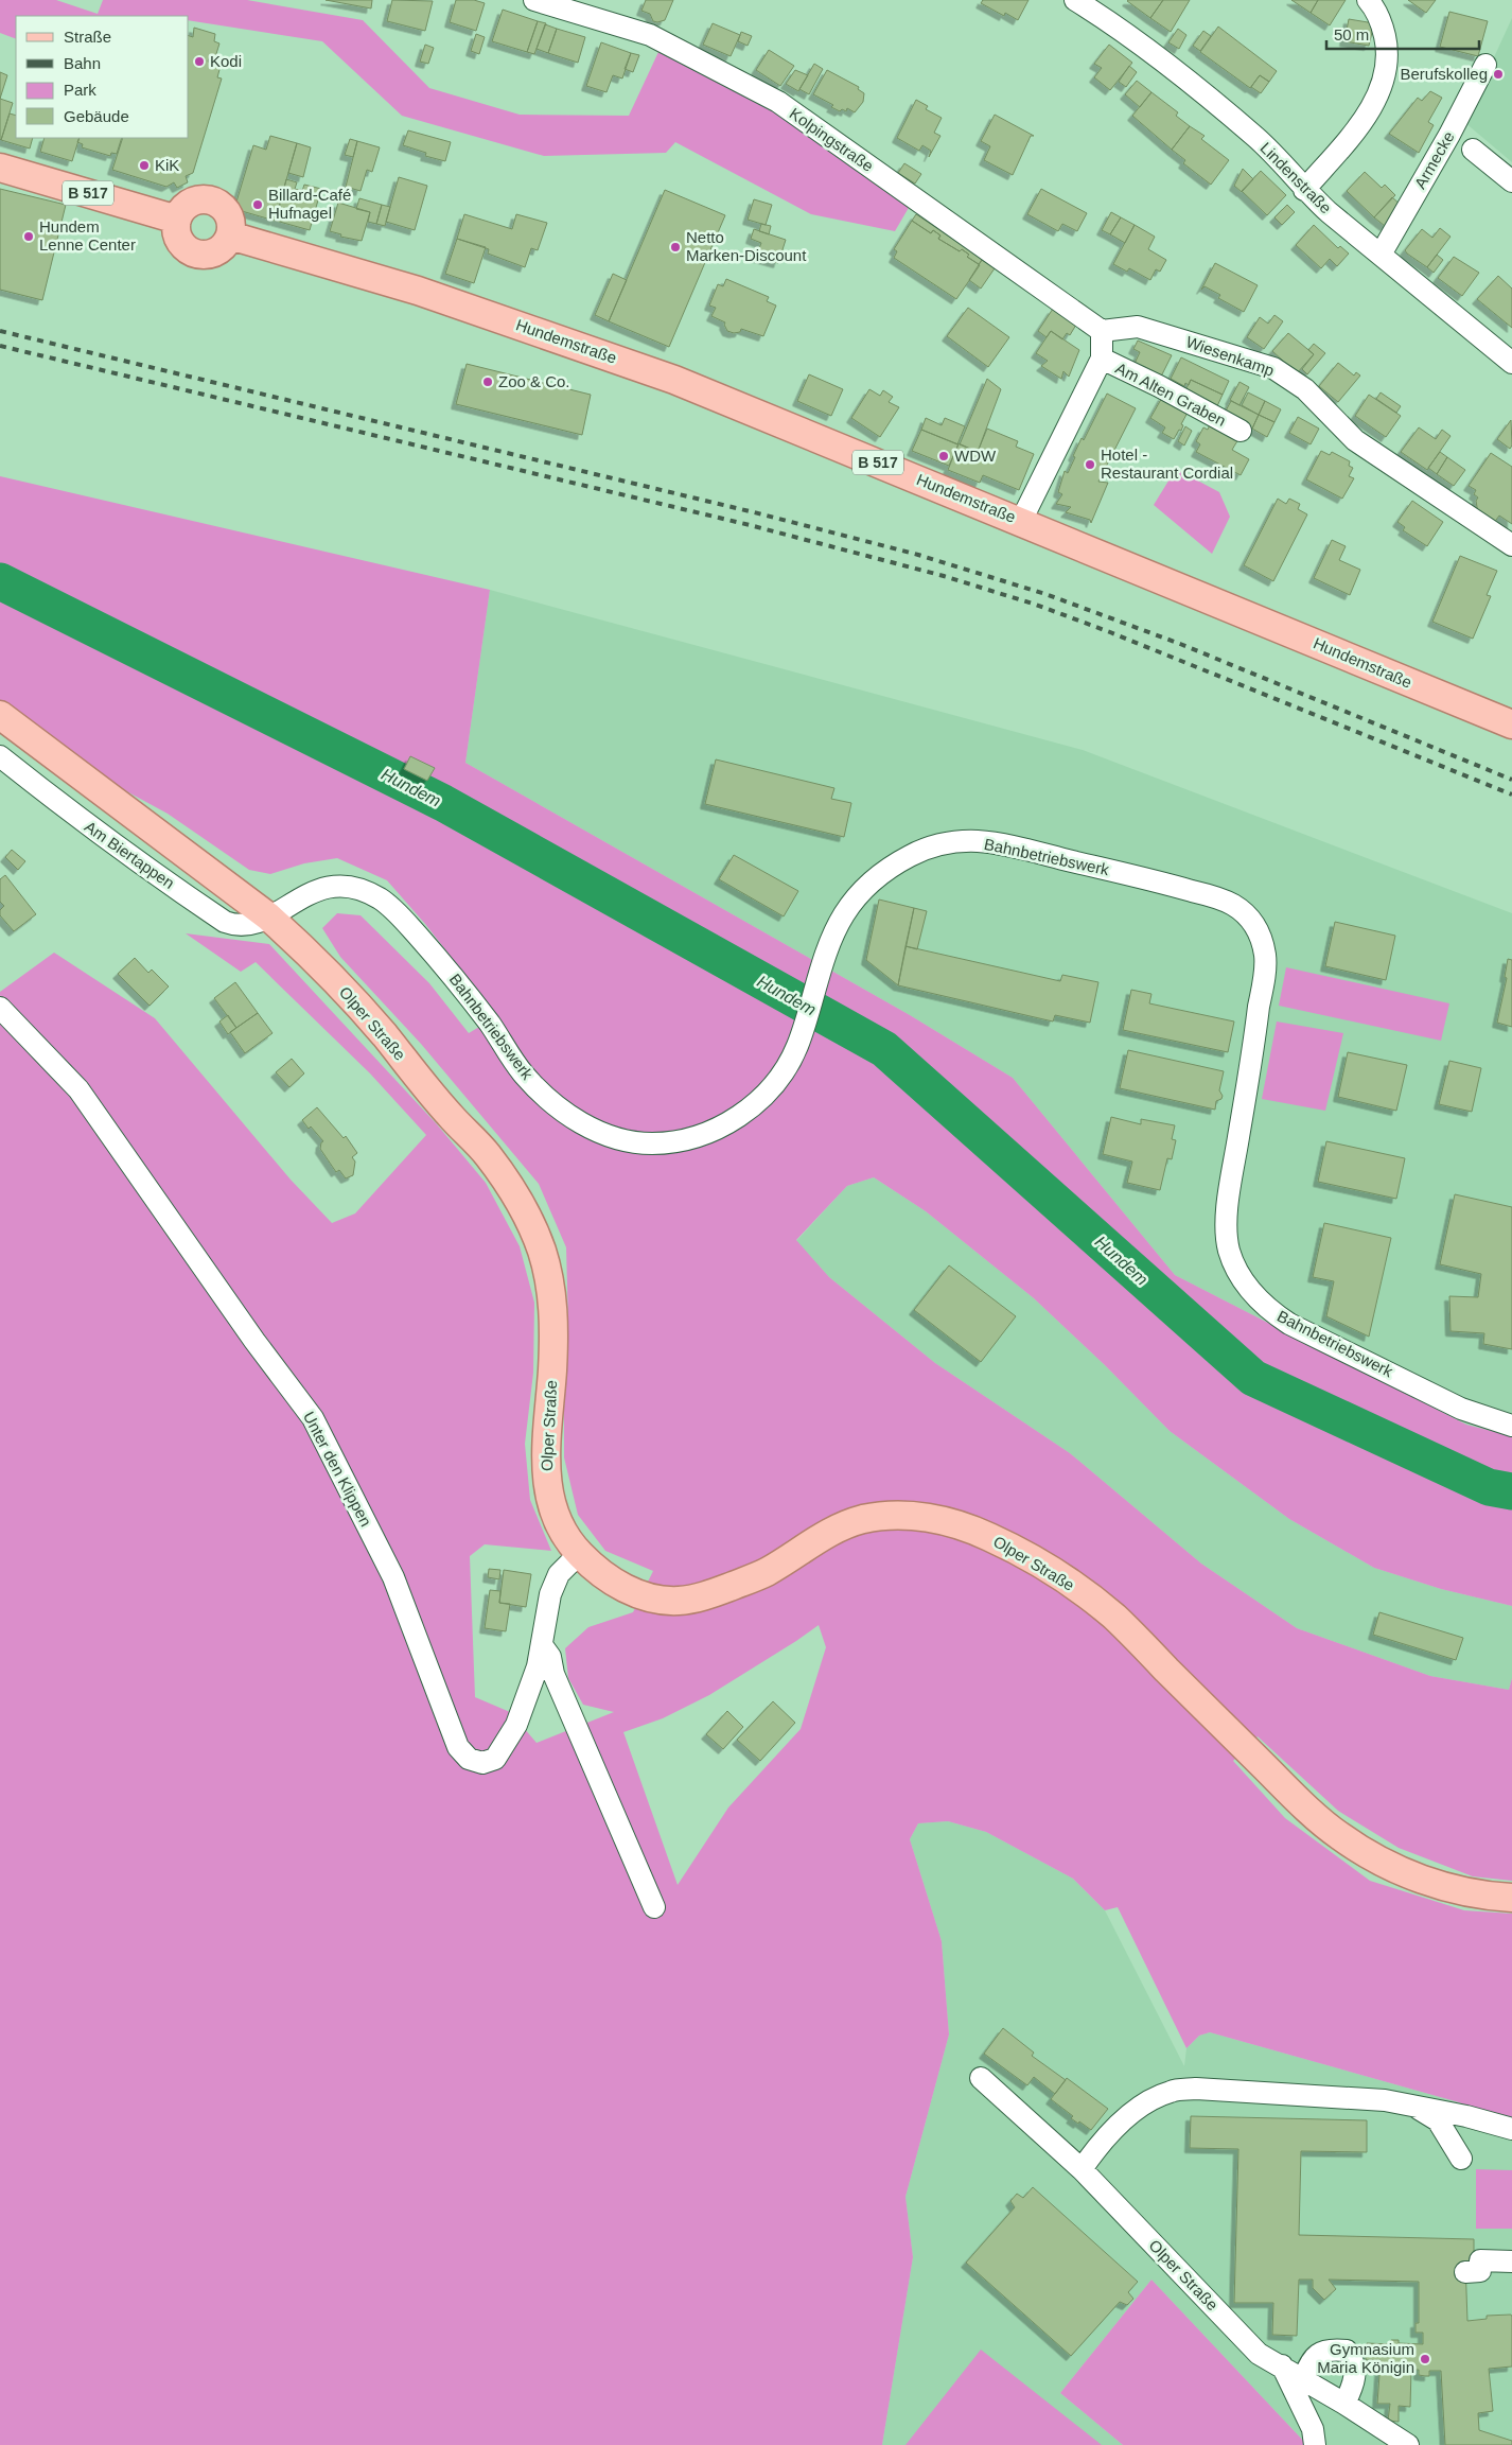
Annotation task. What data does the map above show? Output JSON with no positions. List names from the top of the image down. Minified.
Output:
{"streets":{"main road":["B 517","Hundemstraße","Olper Straße"],"street":["Kolpingstraße","Armecke","Lindenstraße","Wiesenkamp","Am Alten Graben","Am Biertappen","Bahnbetriebswerk","Unter den Klippen"]},"crossings":[["Kolpingstraße","Wiesenkamp"],["Armecke","Lindenstraße"],["B 517","Hundemstraße"],["Am Biertappen","Bahnbetriebswerk"],["Am Biertappen","Olper Straße"],["Bahnbetriebswerk","Olper Straße"],["Olper Straße","Unter den Klippen"]],"water":["Hundem"],"places":["Kodi","Berufskolleg","KiK","Billard-Café Hufnagel","Hundem Lenne Center","Netto Marken-Discount","Zoo & Co.","WDW","Hotel - Restaurant Cordial","Gymnasium Maria Königin"],"legend":["Straße","Bahn","Park","Gebäude"],"scale_bar":"50 m"}
